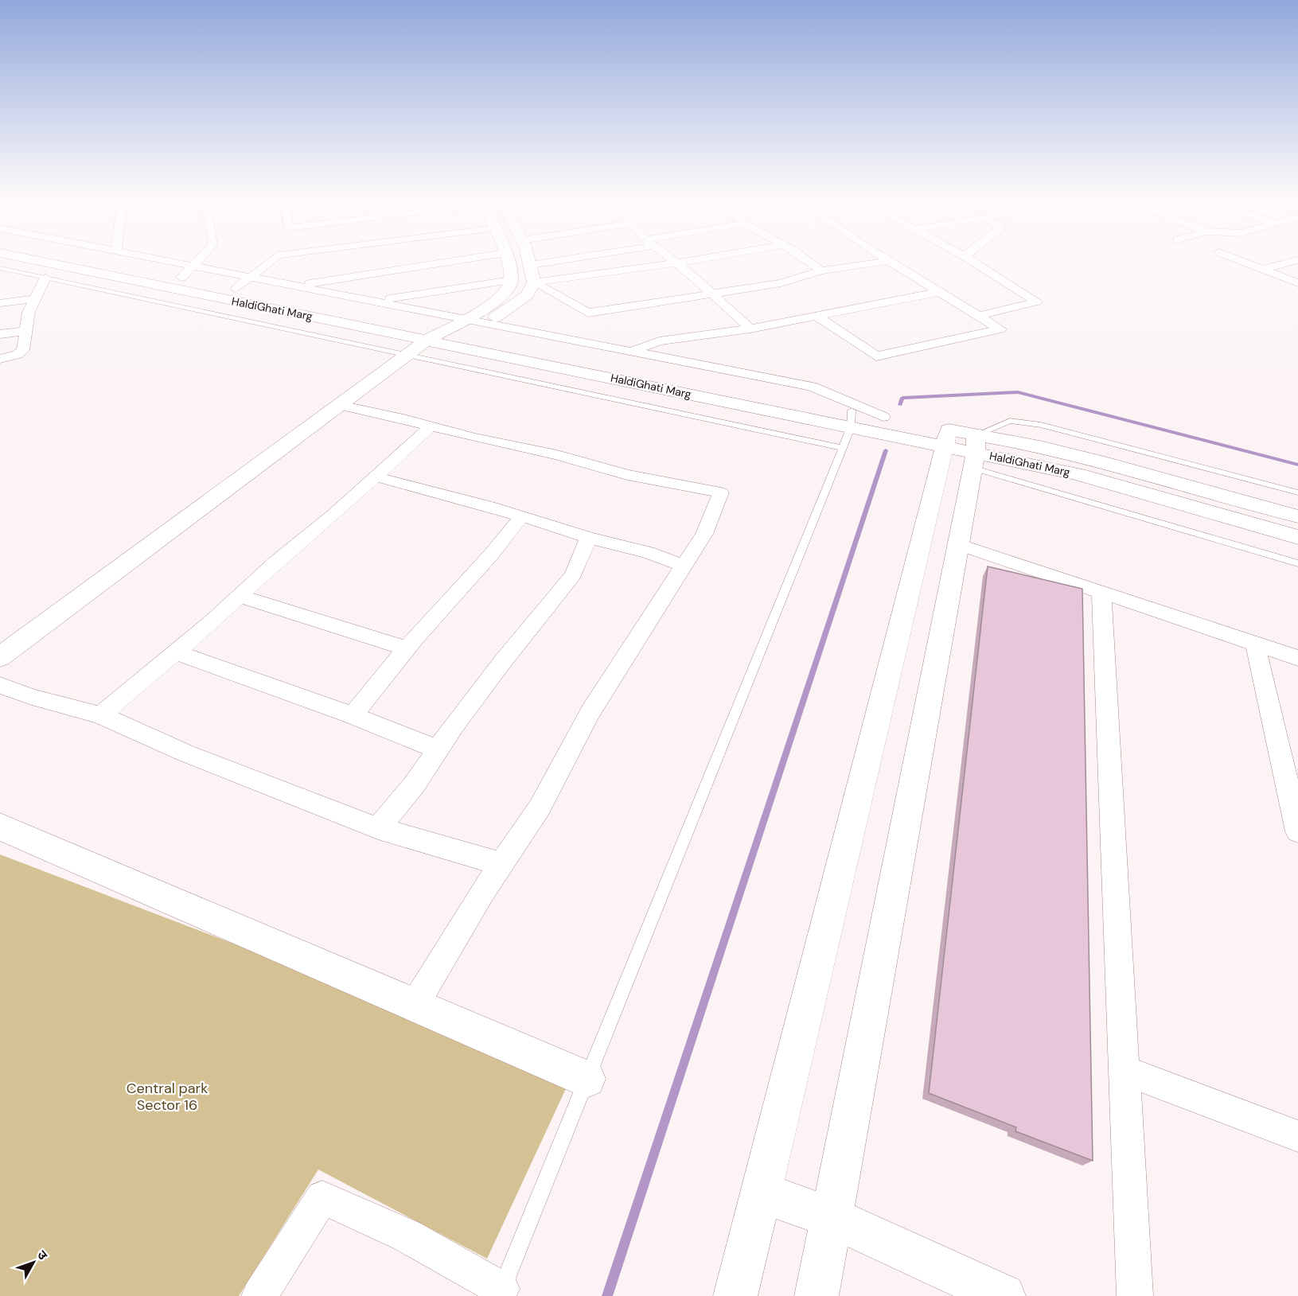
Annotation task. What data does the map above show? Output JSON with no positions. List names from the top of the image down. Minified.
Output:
{"streets":{"street":["HaldiGhati Marg"]},"parks":["Central park Sector 16"],"north":"top right"}
